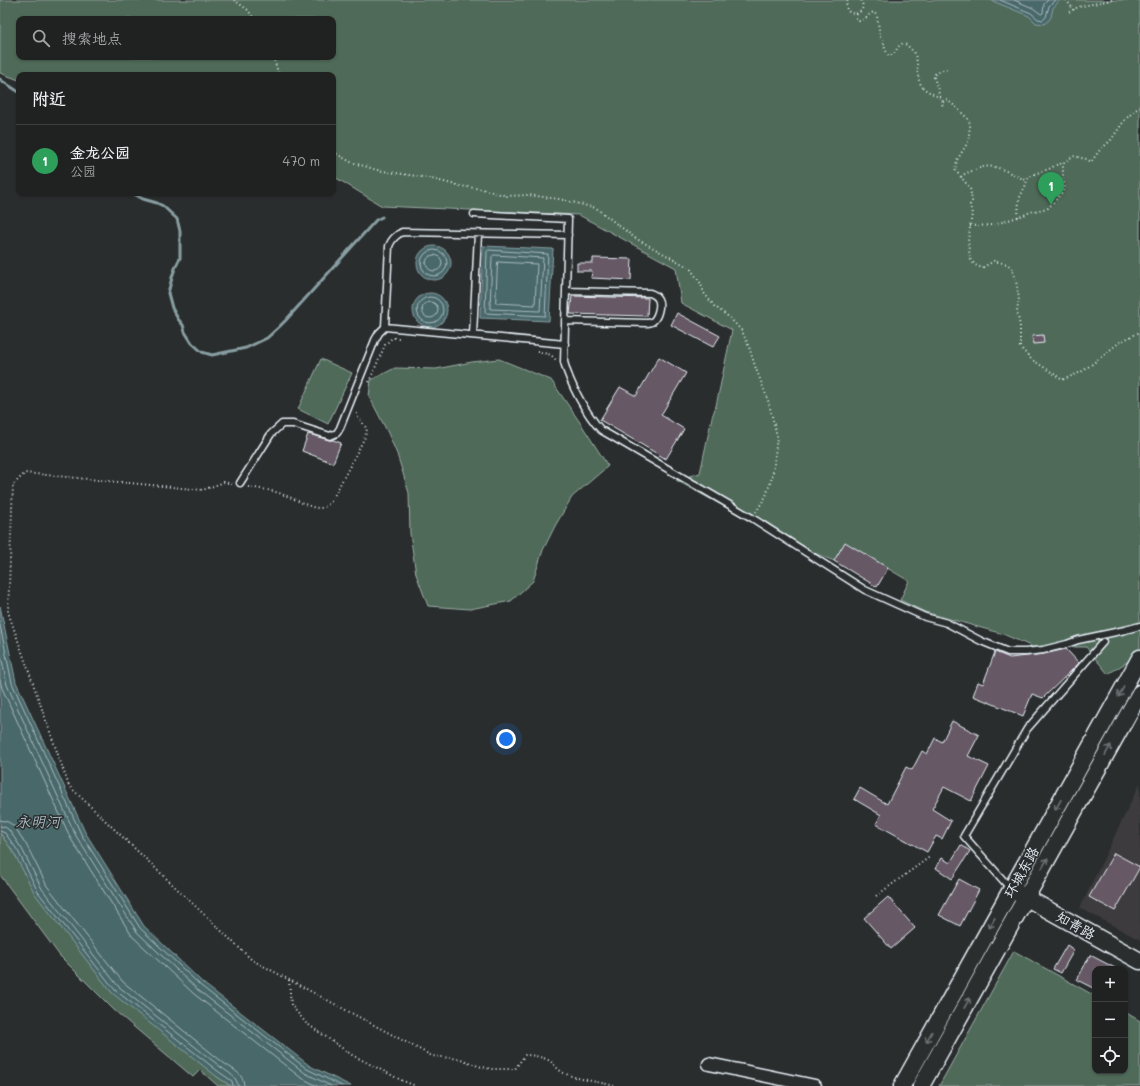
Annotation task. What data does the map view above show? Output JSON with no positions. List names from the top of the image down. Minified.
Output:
{"streets":{"main road":["环城东路","知青路"]},"crossings":[["环城东路","知青路"]],"water":["永明河"],"page":{"search":"搜索地点","heading":"附近","list":[{"mark":"1","name":"金龙公园","note":"公园","value":"470 m"}],"pins":"1","map_buttons":["+","−"]}}
